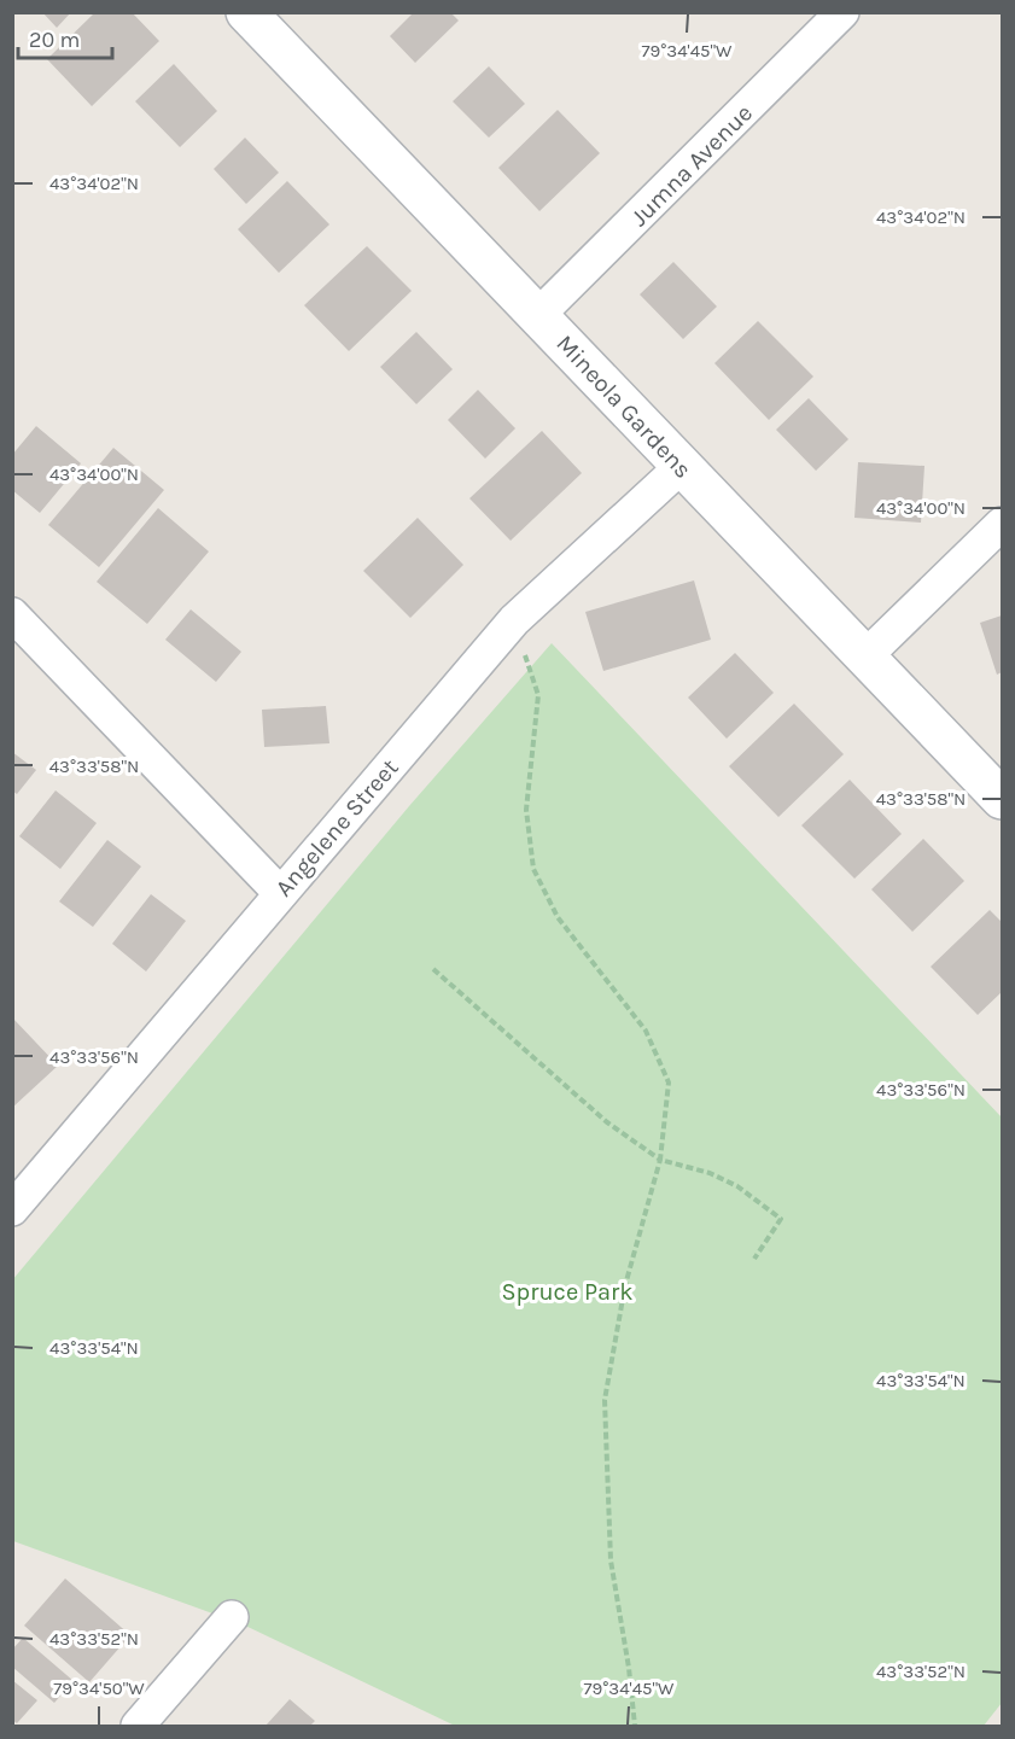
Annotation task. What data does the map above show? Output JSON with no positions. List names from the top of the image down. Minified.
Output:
{"streets":{"street":["Jumna Avenue","Mineola Gardens","Angelene Street"]},"crossings":[["Jumna Avenue","Mineola Gardens"],["Mineola Gardens","Angelene Street"]],"parks":["Spruce Park"],"scale_bar":"20 m","coordinates":["79°34'45\"W","43°34'02\"N","43°34'00\"N","43°33'58\"N","43°33'56\"N","43°33'54\"N","43°33'52\"N","79°34'50\"W"]}
